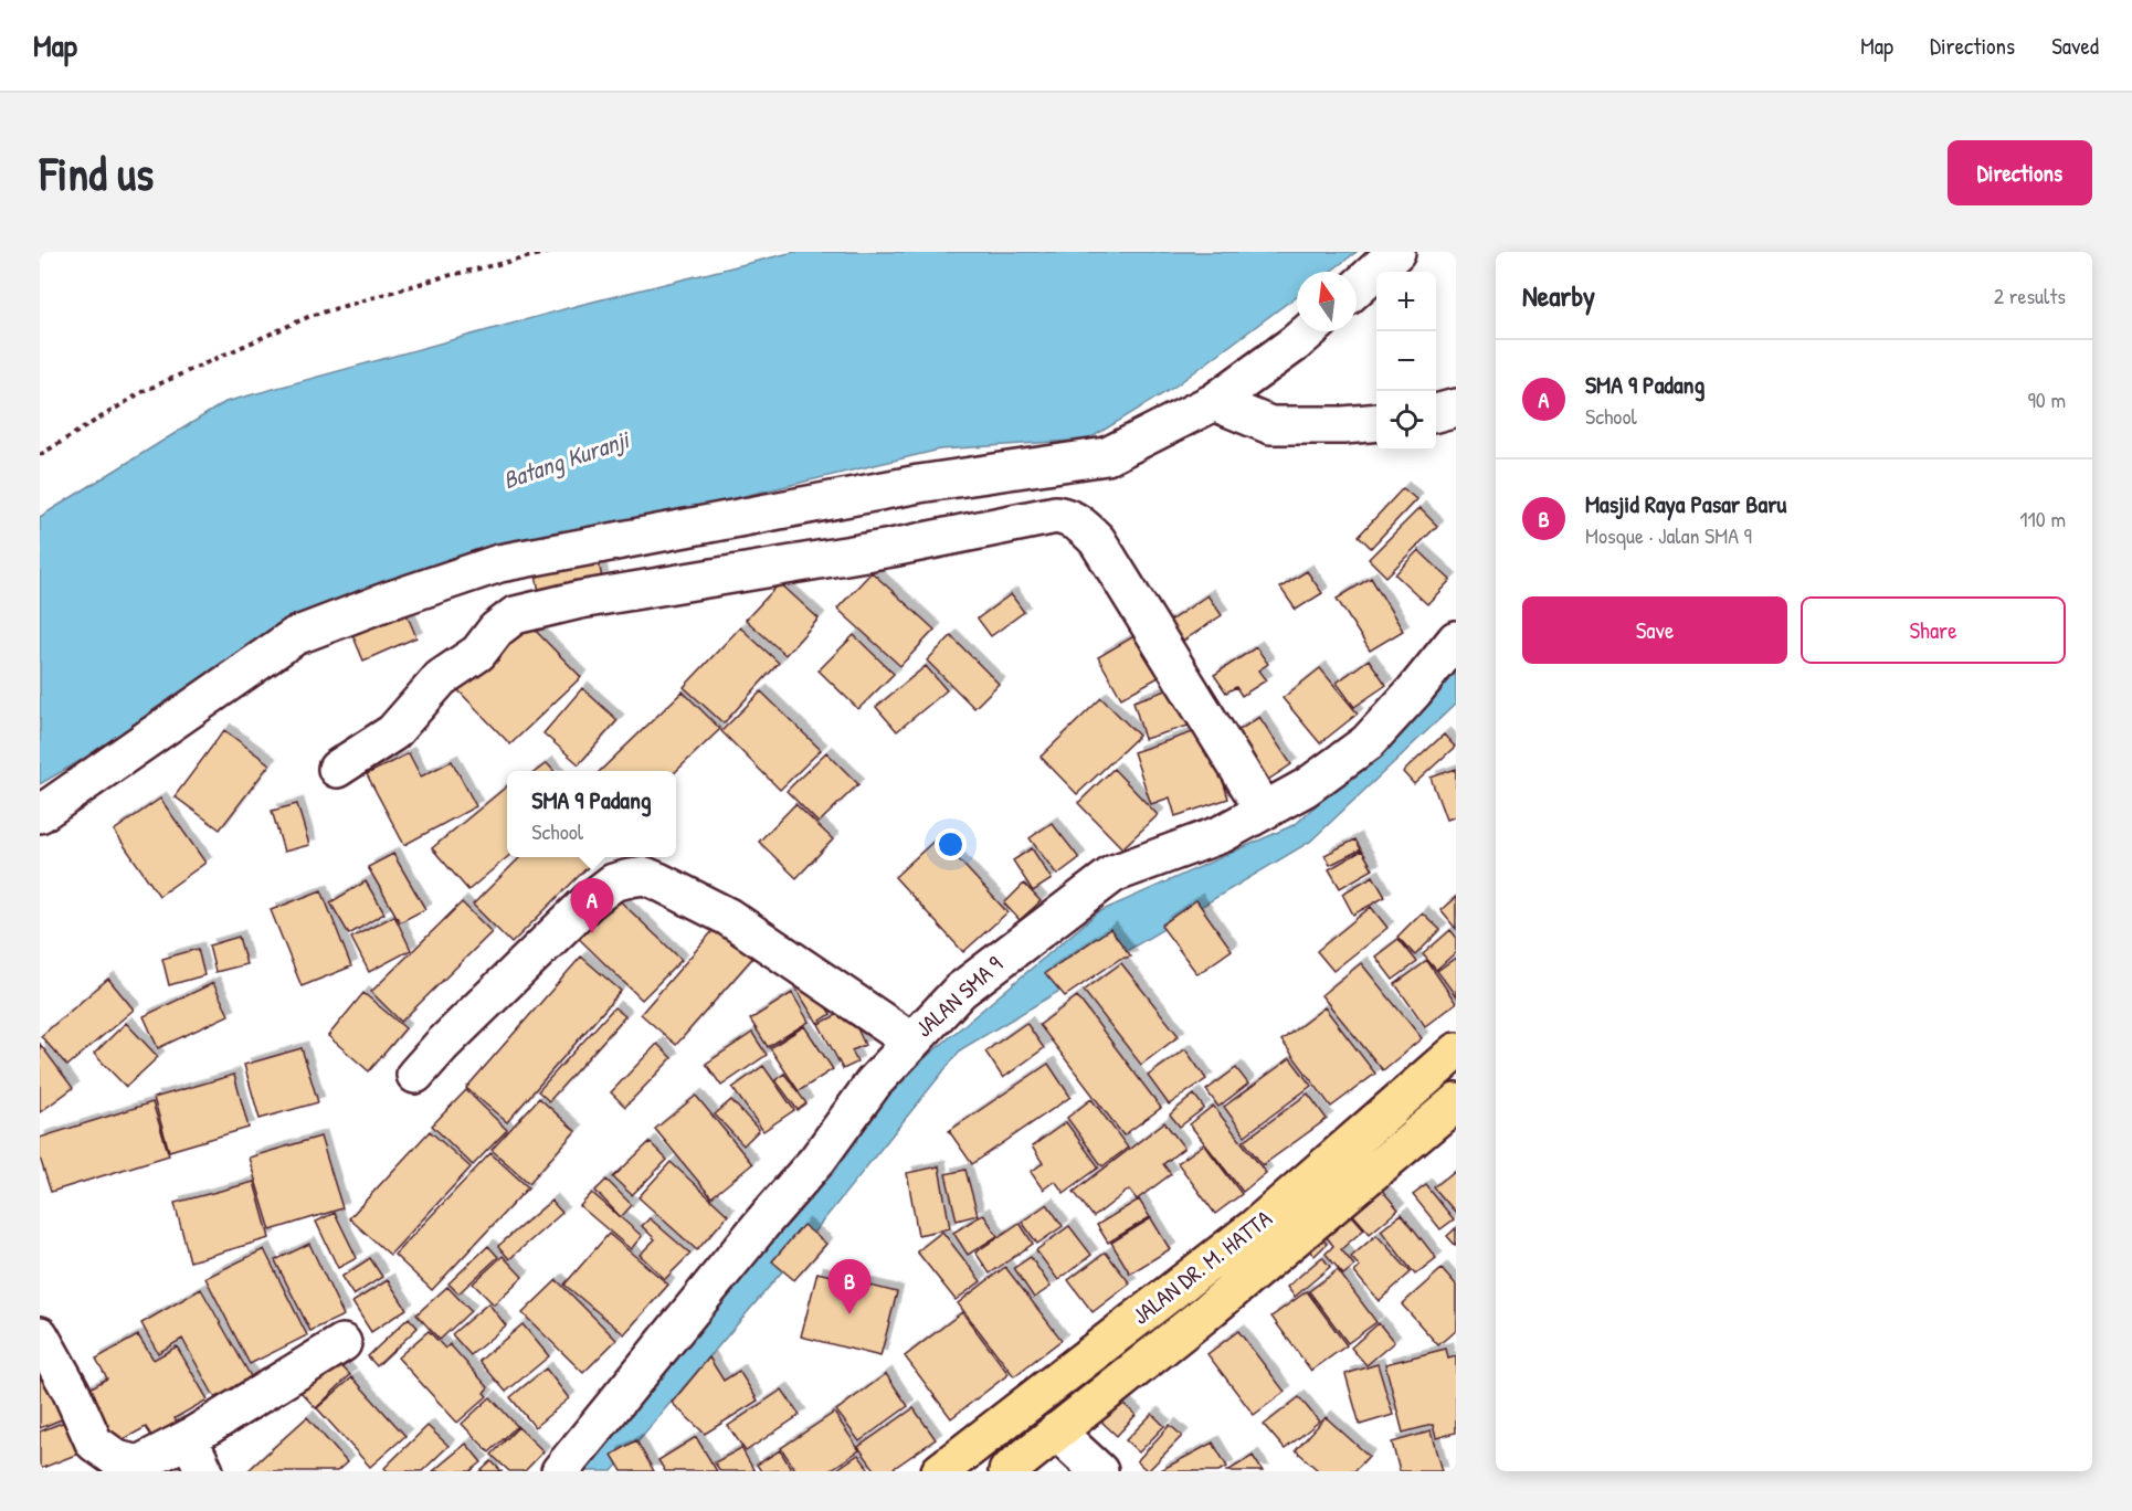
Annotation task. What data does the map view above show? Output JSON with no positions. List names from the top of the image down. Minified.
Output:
{"streets":{"main road":["JALAN DR. M. HATTA"],"street":["JALAN SMA 9"]},"water":["Batang Kuranji"],"north":"top","page":{"header":"Map","nav":["Map","Directions","Saved"],"buttons":["Directions",["Save","Share"]],"title":"Find us","heading":["Nearby","2 results"],"map_buttons":["+","−"],"list":[{"mark":"A","name":"SMA 9 Padang","note":"School","value":"90 m"},{"mark":"B","name":"Masjid Raya Pasar Baru","note":"Mosque · Jalan SMA 9","value":"110 m"}],"popup":["SMA 9 Padang","School"],"pins":["A","B"]}}
